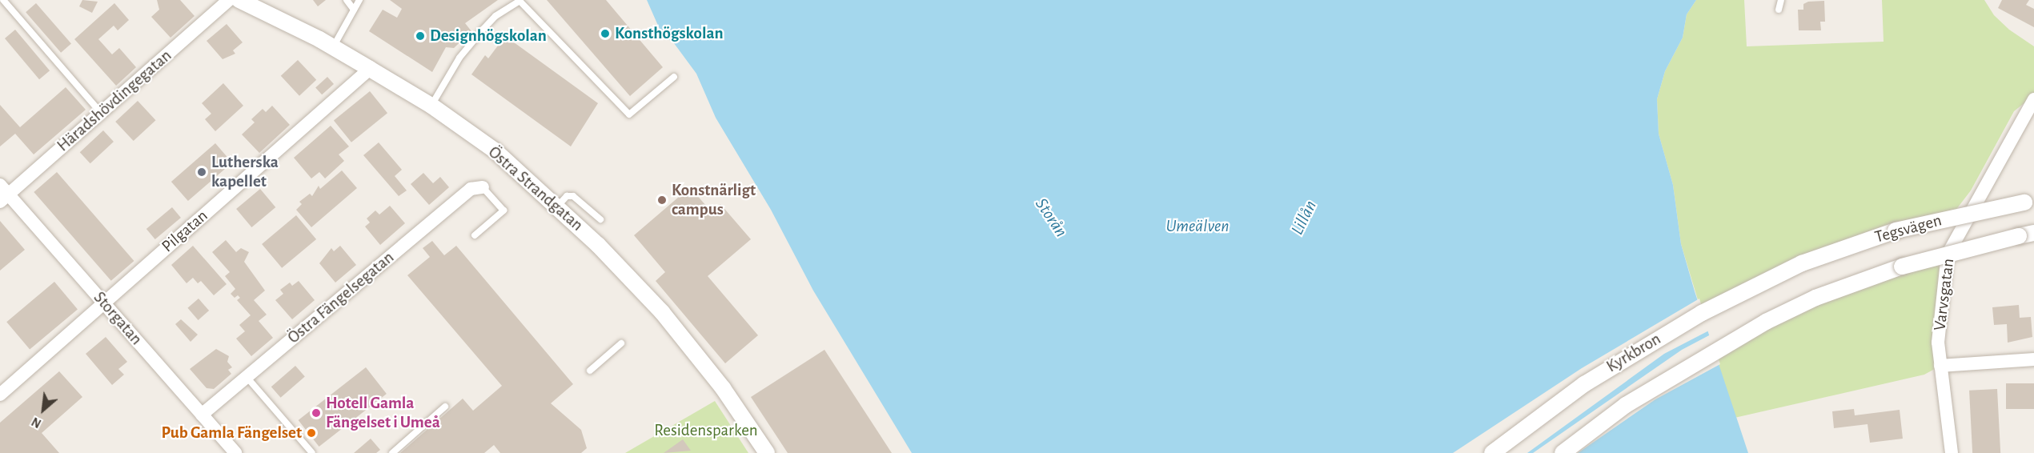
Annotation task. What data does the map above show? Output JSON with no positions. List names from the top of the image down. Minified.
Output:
{"streets":{"street":["Häradshövdingegatan","Östra Strandgatan","Tegsvägen","Pilgatan","Varvsgatan","Östra Fängelsegatan","Storgatan","Kyrkbron"]},"crossings":[["Häradshövdingegatan","Storgatan"],["Östra Strandgatan","Pilgatan"],["Tegsvägen","Kyrkbron"],["Pilgatan","Storgatan"],["Östra Fängelsegatan","Storgatan"]],"water":["Storån","Lillån","Umeälven"],"parks":["Residensparken"],"places":["Konsthögskolan","Designhögskolan","Lutherska kapellet","Konstnärligt campus","Hotell Gamla Fängelset i Umeå","Pub Gamla Fängelset"],"north":"bottom left"}
